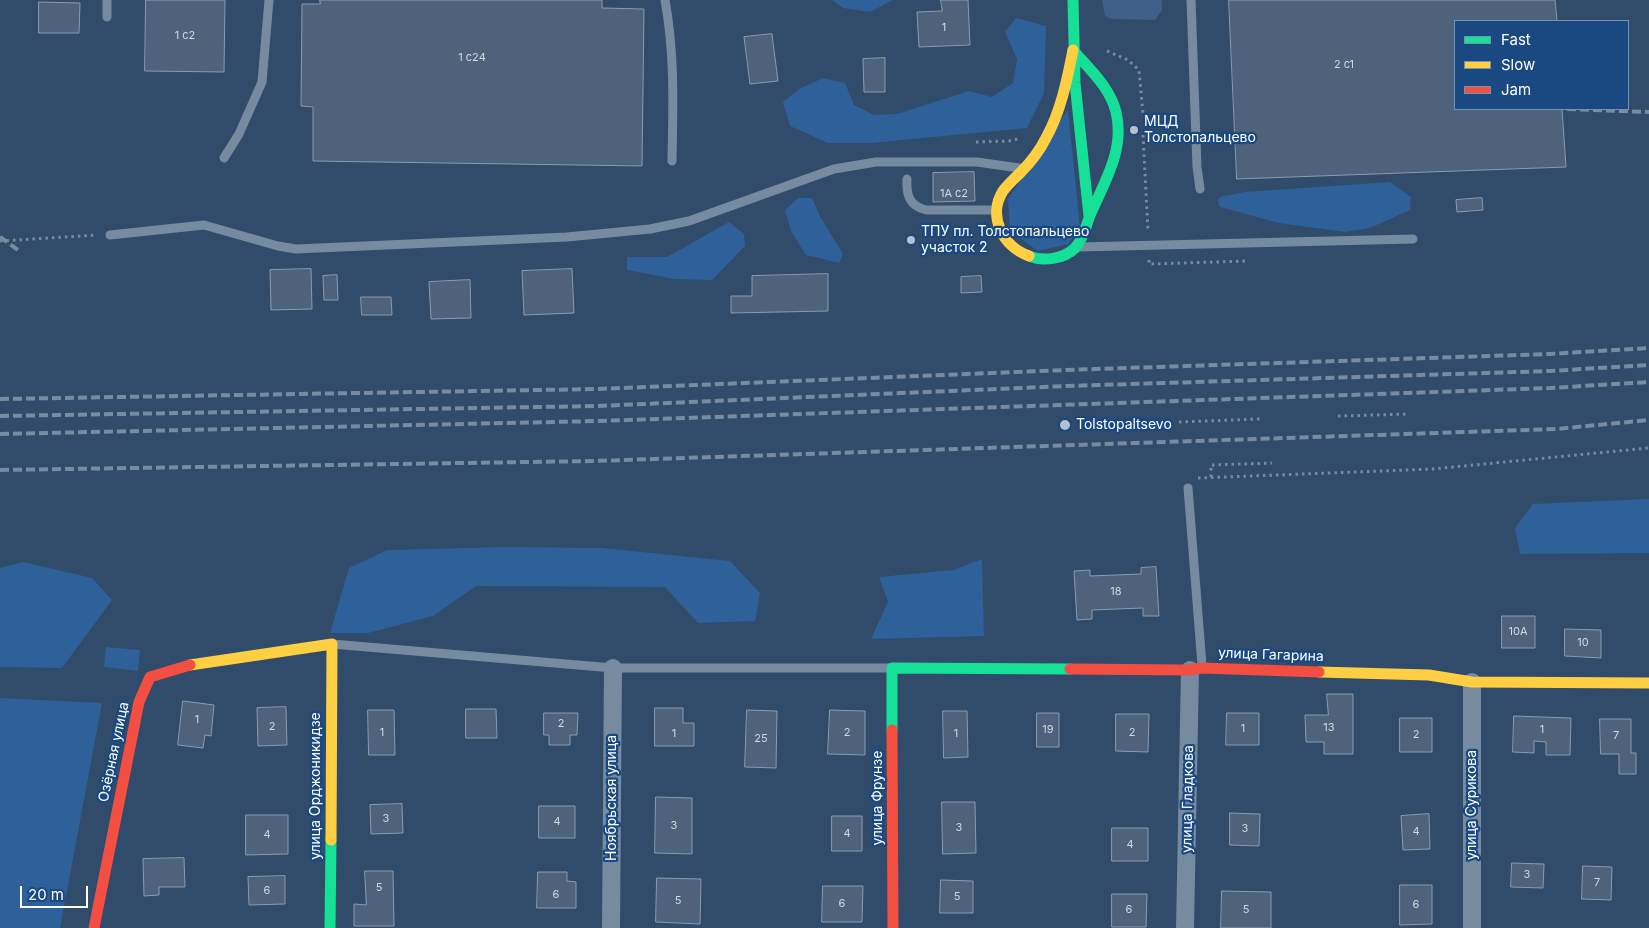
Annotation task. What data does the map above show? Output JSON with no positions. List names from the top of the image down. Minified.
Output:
{"streets":{"street":["улица Гагарина","Озёрная улица","улица Орджоникидзе","Ноябрьская улица","улица Фрунзе","улица Гладкова","улица Сурикова"]},"crossings":[["улица Гагарина","улица Фрунзе"],["улица Гагарина","улица Гладкова"],["улица Гагарина","улица Сурикова"],["Озёрная улица","улица Орджоникидзе"]],"places":["МЦД Толстопальцево","ТПУ пл. Толстопальцево участок 2","Tolstopaltsevo"],"house_numbers":["1","1 с2","1 с24","2 с1","1А с2","18","10А","10","1","2","2","13","1","19","1","1","2","2","1","1","2","7","25","3","4","3","3","3","4","4","4","4","3","7","5","6","6","5","5","6","6","6","5"],"legend":["Fast","Slow","Jam"],"scale_bar":"20 m"}
